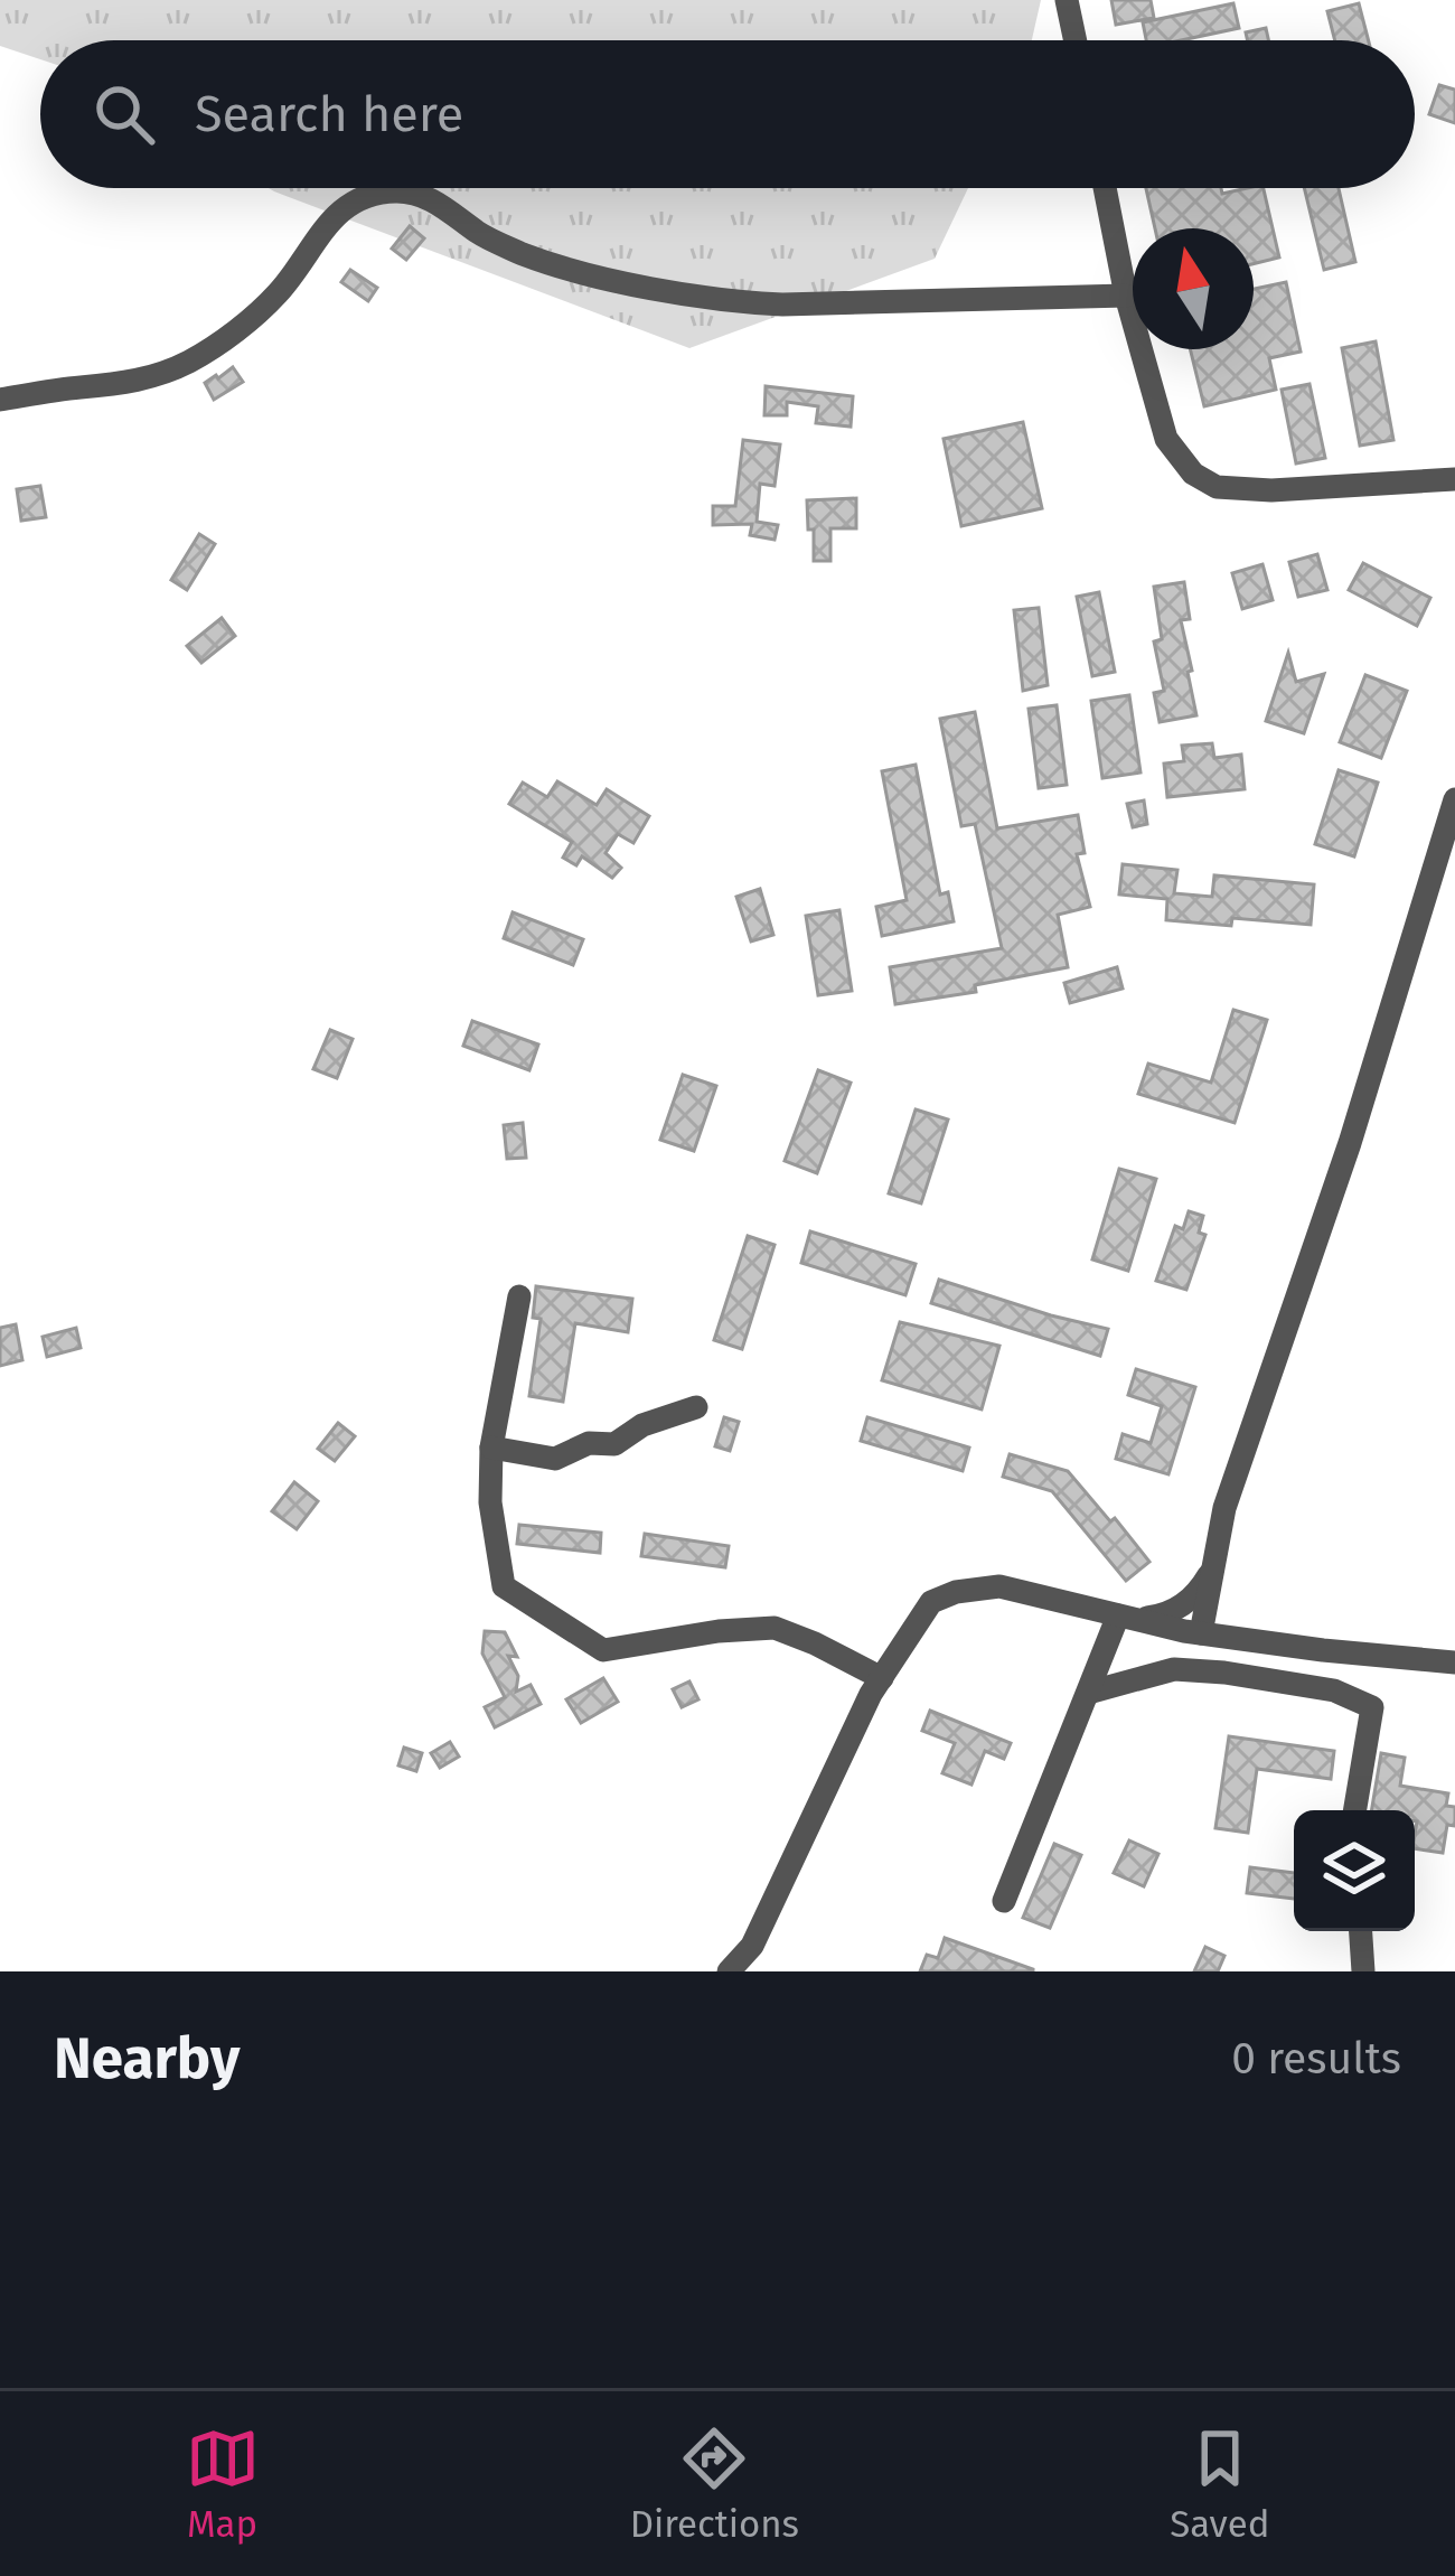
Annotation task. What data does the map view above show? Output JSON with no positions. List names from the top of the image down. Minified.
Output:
{"north":"top","page":{"search":"Search here","heading":["Nearby","0 results"],"nav":["Map","Directions","Saved"]}}
